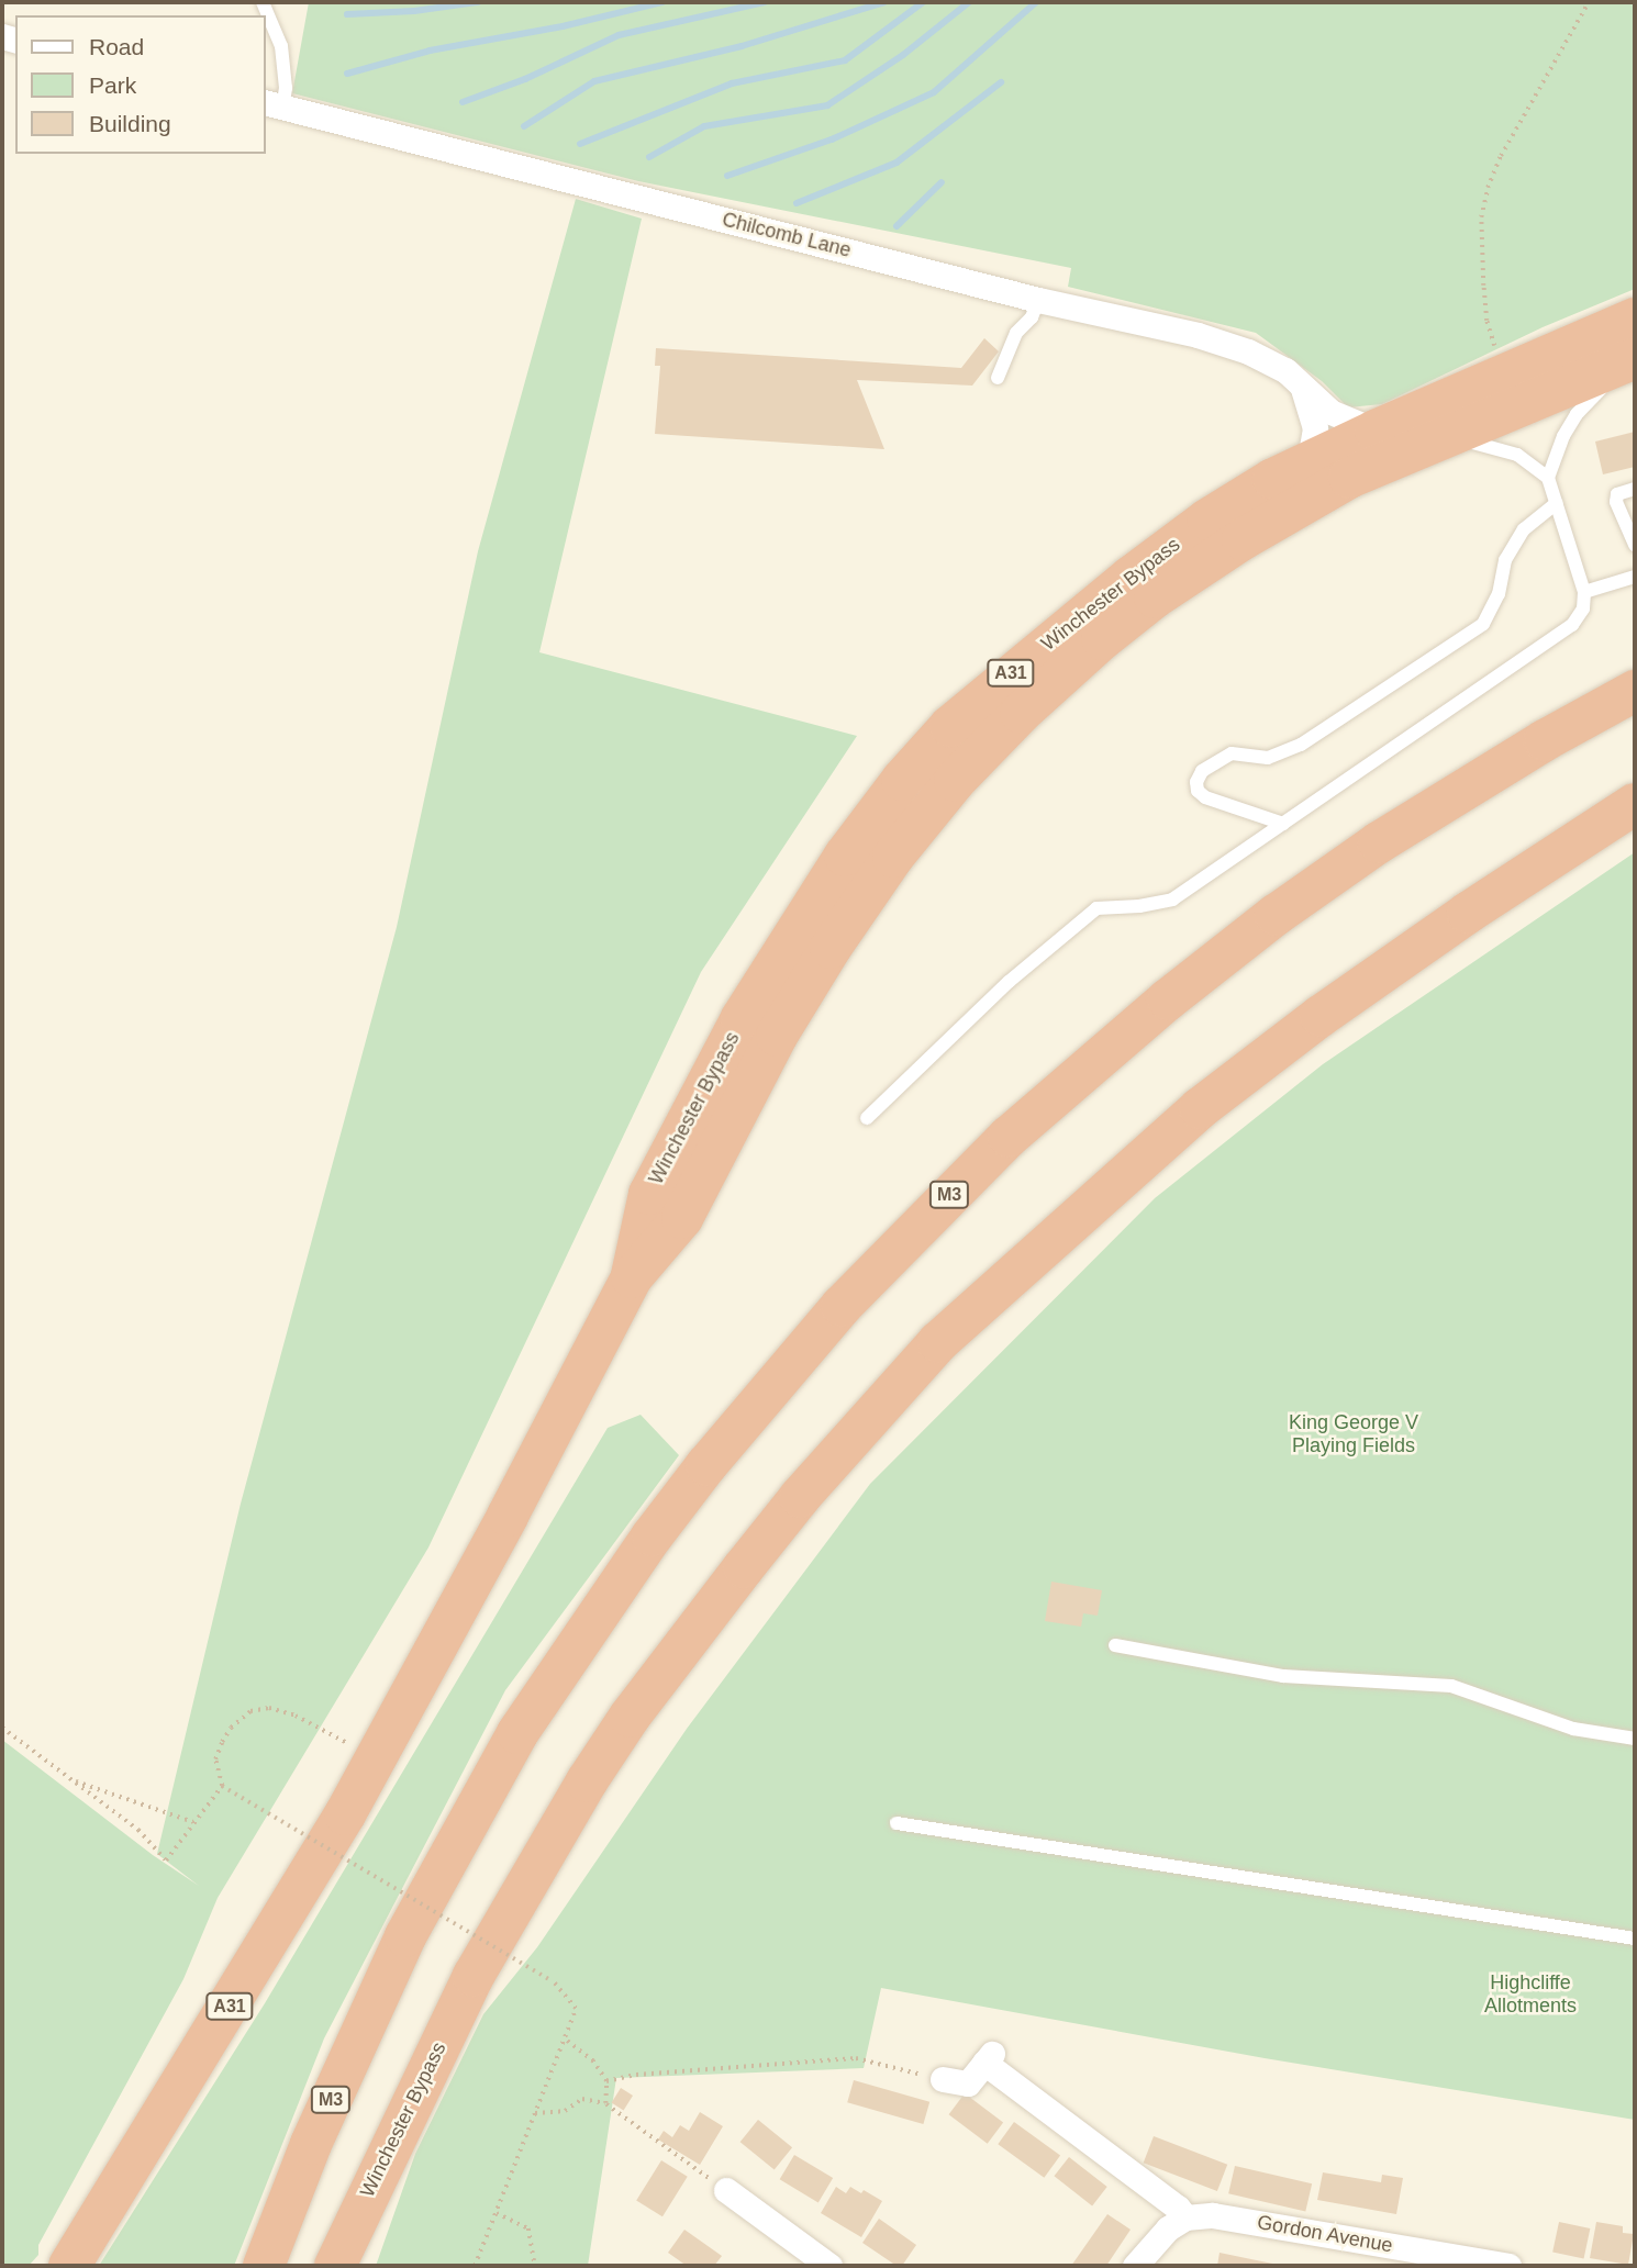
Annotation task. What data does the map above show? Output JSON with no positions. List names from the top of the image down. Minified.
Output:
{"streets":{"highway":["Winchester Bypass","A31","M3"],"street":["Chilcomb Lane","Gordon Avenue"]},"crossings":[["Chilcomb Lane","Winchester Bypass"],["Winchester Bypass","A31"]],"parks":["King George V Playing Fields","Highcliffe Allotments"],"legend":["Road","Park","Building"]}
